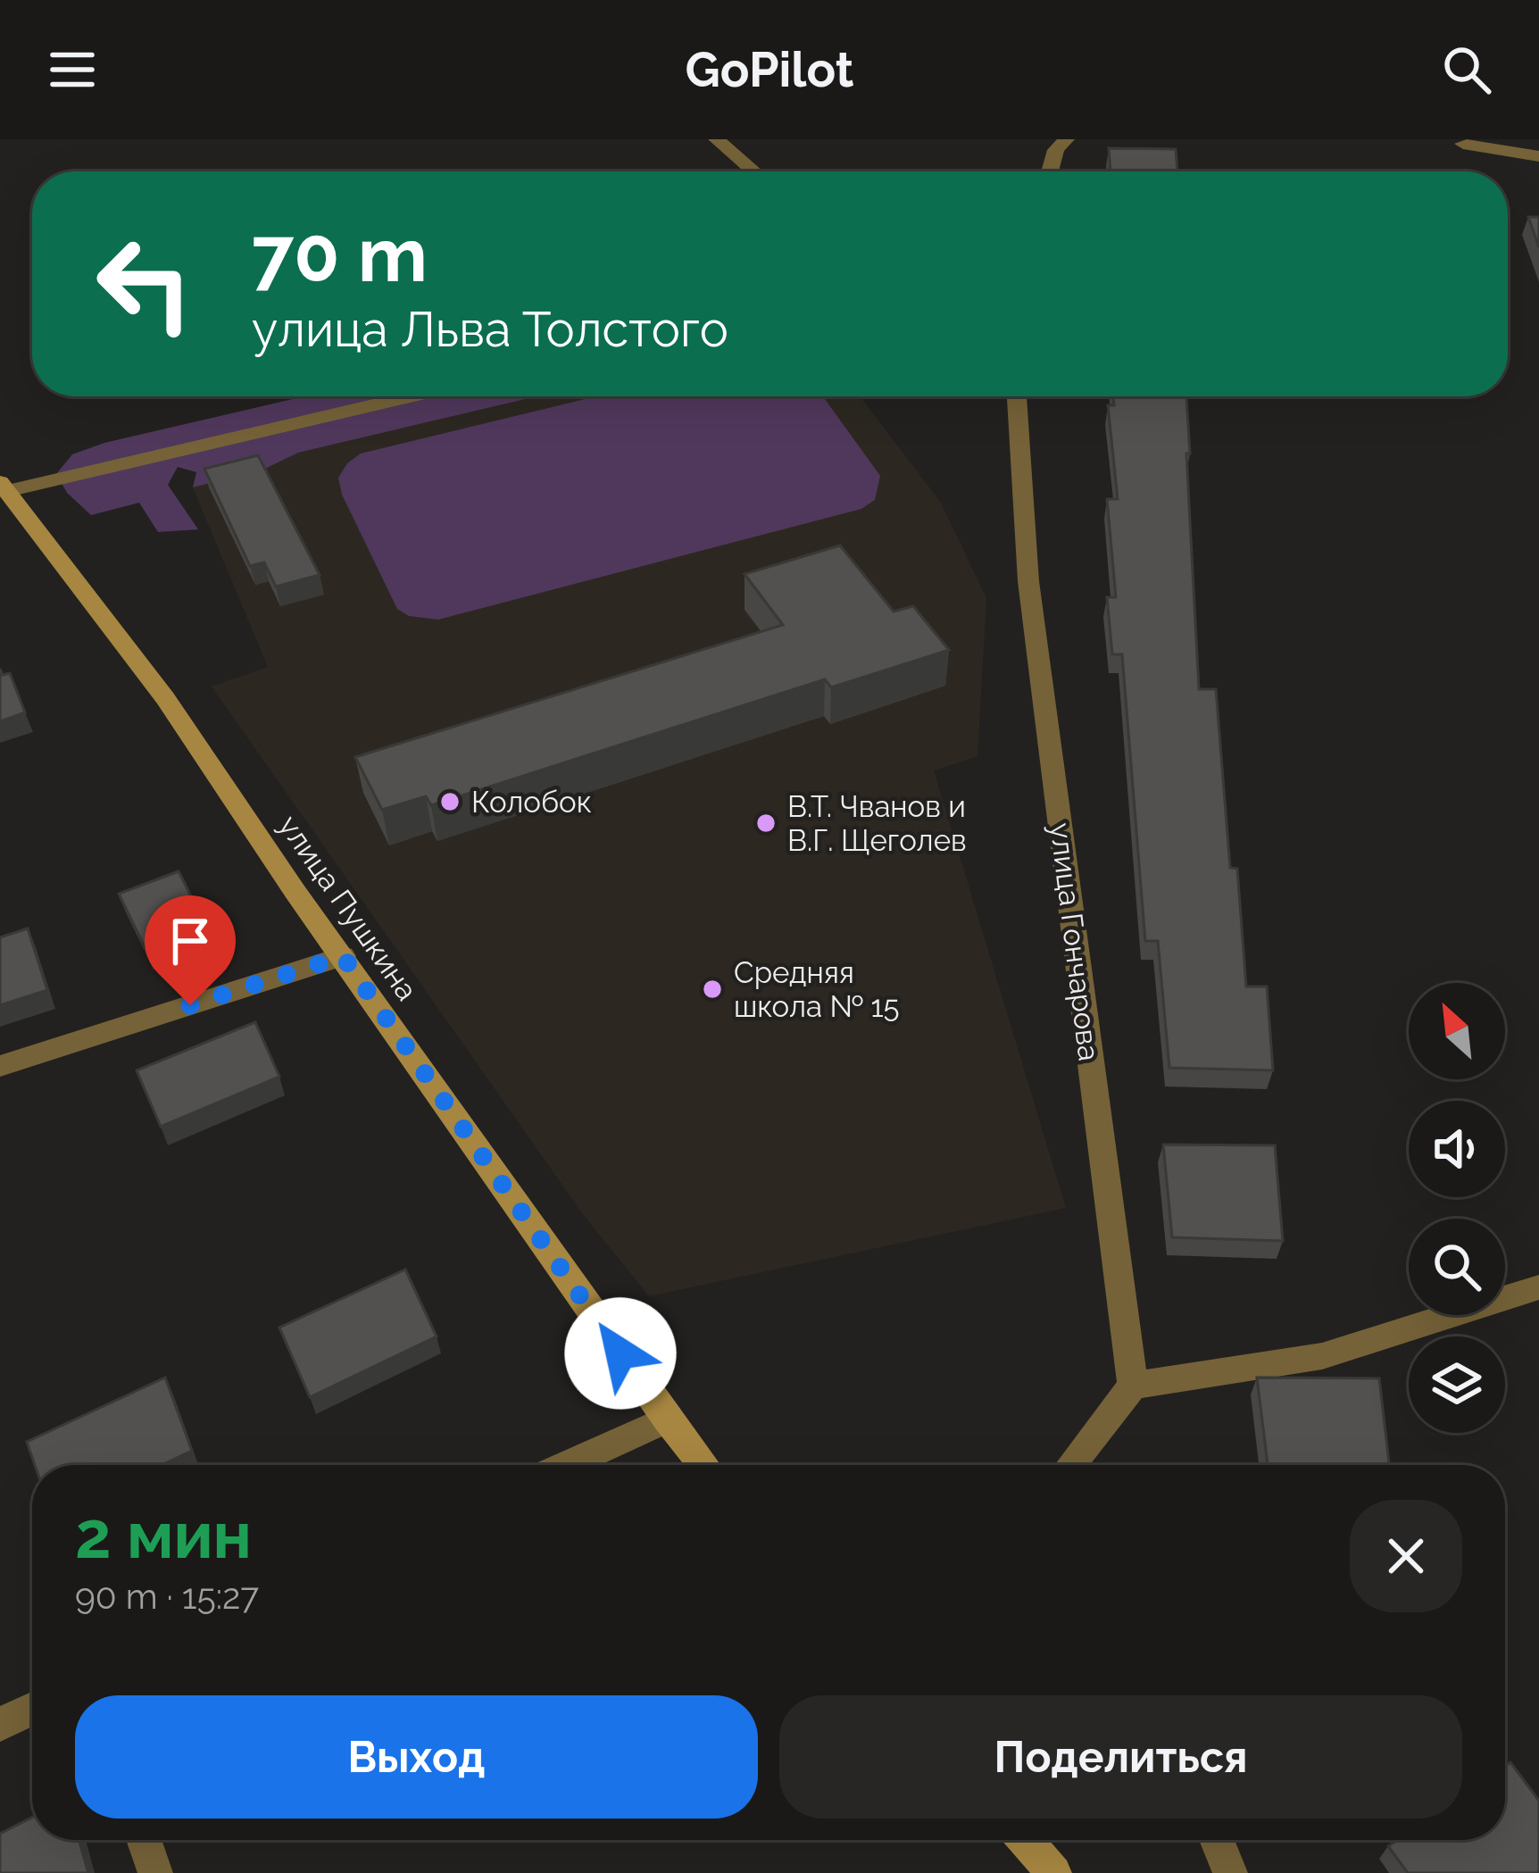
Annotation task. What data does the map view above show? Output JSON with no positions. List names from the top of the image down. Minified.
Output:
{"streets":{"street":["улица Пушкина","улица Гончарова"]},"places":["Колобок","В.Т. Чванов и В.Г. Щеголев","Средняя школа № 15"],"north":"top left","page":{"header":"GoPilot","turn":["70 m","улица Льва Толстого"],"heading":["2 мин","90 m · 15:27"],"buttons":["Выход","Поделиться"]}}
